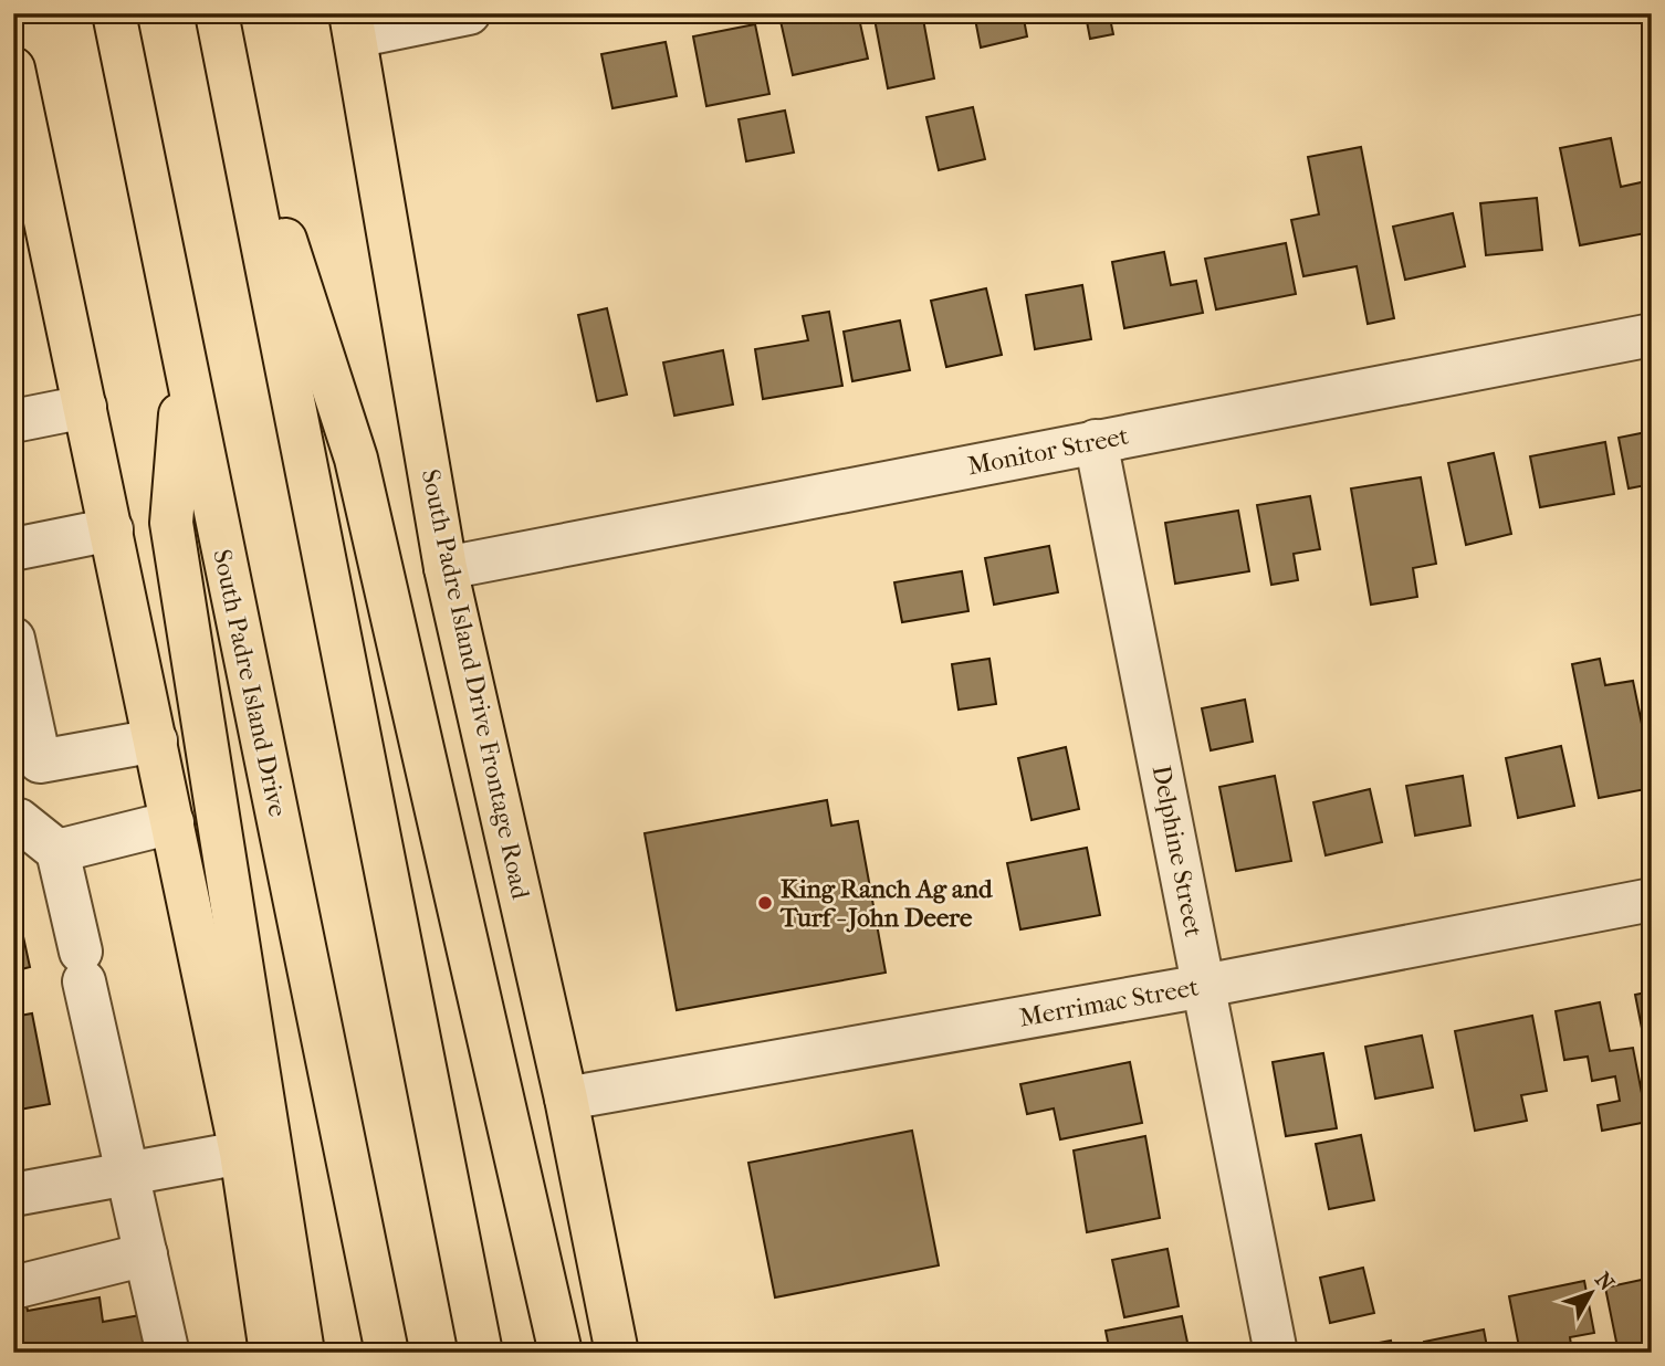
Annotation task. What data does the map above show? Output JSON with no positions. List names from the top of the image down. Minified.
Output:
{"streets":{"main road":["South Padre Island Drive","South Padre Island Drive Frontage Road"],"street":["Monitor Street","Delphine Street","Merrimac Street"]},"crossings":[["Monitor Street","South Padre Island Drive Frontage Road"],["Monitor Street","Delphine Street"],["South Padre Island Drive Frontage Road","Merrimac Street"],["Delphine Street","Merrimac Street"]],"places":["King Ranch Ag and Turf - John Deere"],"north":"top right"}
